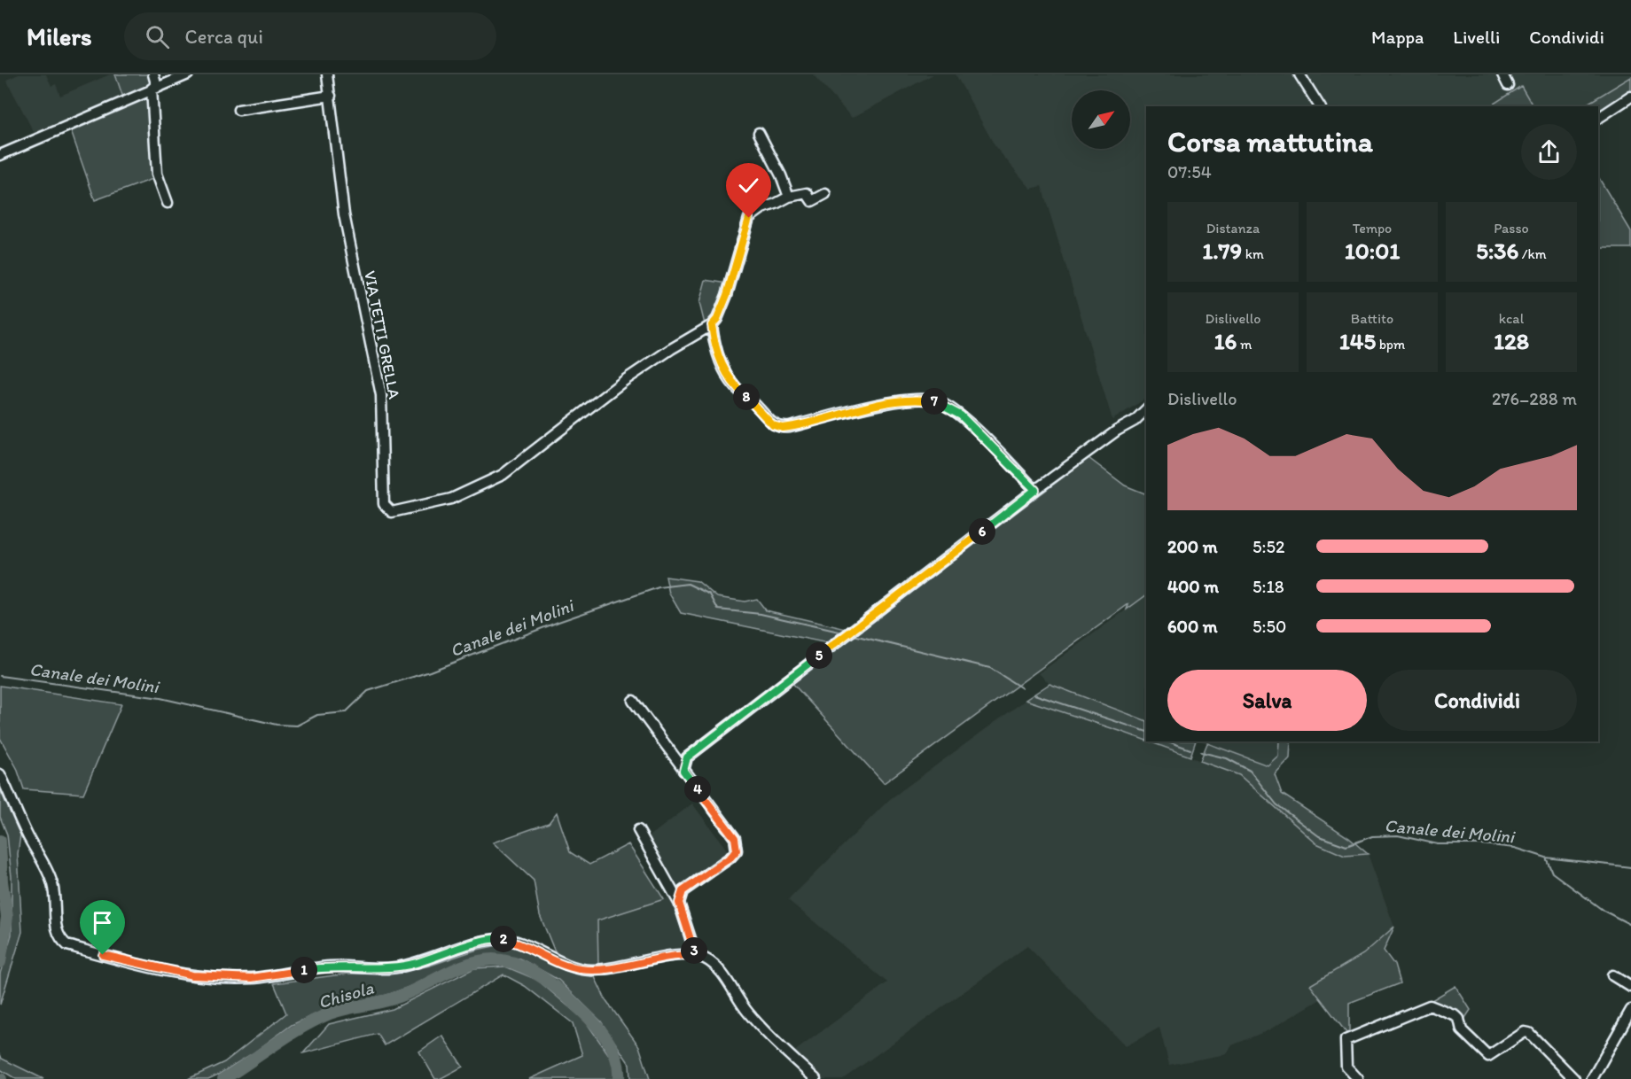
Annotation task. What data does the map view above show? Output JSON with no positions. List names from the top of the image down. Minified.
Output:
{"streets":{"street":["VIA TETTI GRELLA"]},"water":["Canale dei Molini","Chisola"],"north":"top right","page":{"header":"Milers","search":"Cerca qui","nav":["Mappa","Livelli","Condividi"],"heading":["Corsa mattutina","07:54"],"stats":[["Distanza","1.79 km"],["Tempo","10:01"],["Passo","5:36 /km"],["Dislivello","16 m"],["Battito","145 bpm"],["kcal","128"]],"chart":["Dislivello","276–288 m"],"pins":["8","7","6","5","4","2","3","1"],"list":[{"name":"200 m","note":"5:52"},{"name":"400 m","note":"5:18"},{"name":"600 m","note":"5:50"}],"buttons":["Salva","Condividi"]}}
